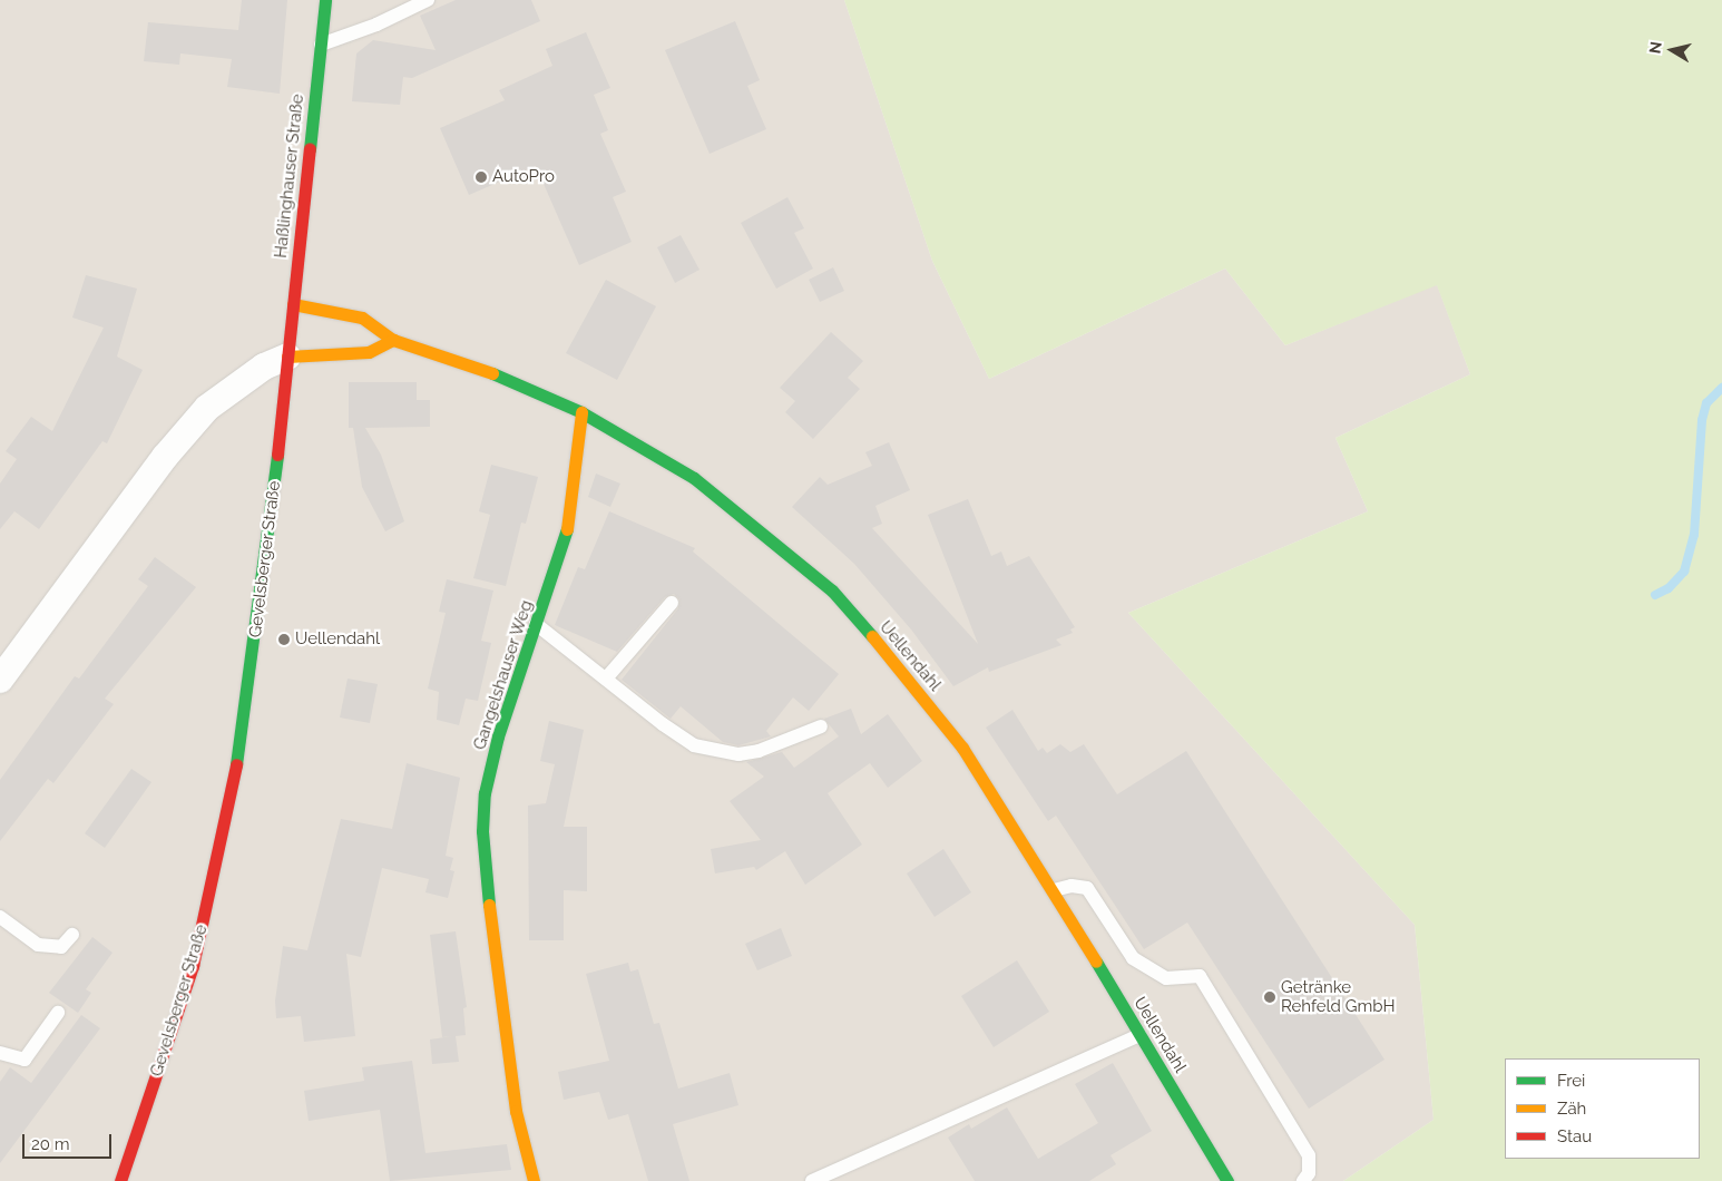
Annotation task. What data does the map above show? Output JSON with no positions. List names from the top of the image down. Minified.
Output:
{"streets":{"main road":["Haßlinghauser Straße","Gevelsberger Straße","Uellendahl","Gangelshauser Weg"]},"crossings":[["Haßlinghauser Straße","Gevelsberger Straße"],["Haßlinghauser Straße","Uellendahl"],["Uellendahl","Gangelshauser Weg"]],"places":["AutoPro","Uellendahl","Getränke Rehfeld GmbH"],"legend":["Frei","Zäh","Stau"],"scale_bar":"20 m","north":"left"}
